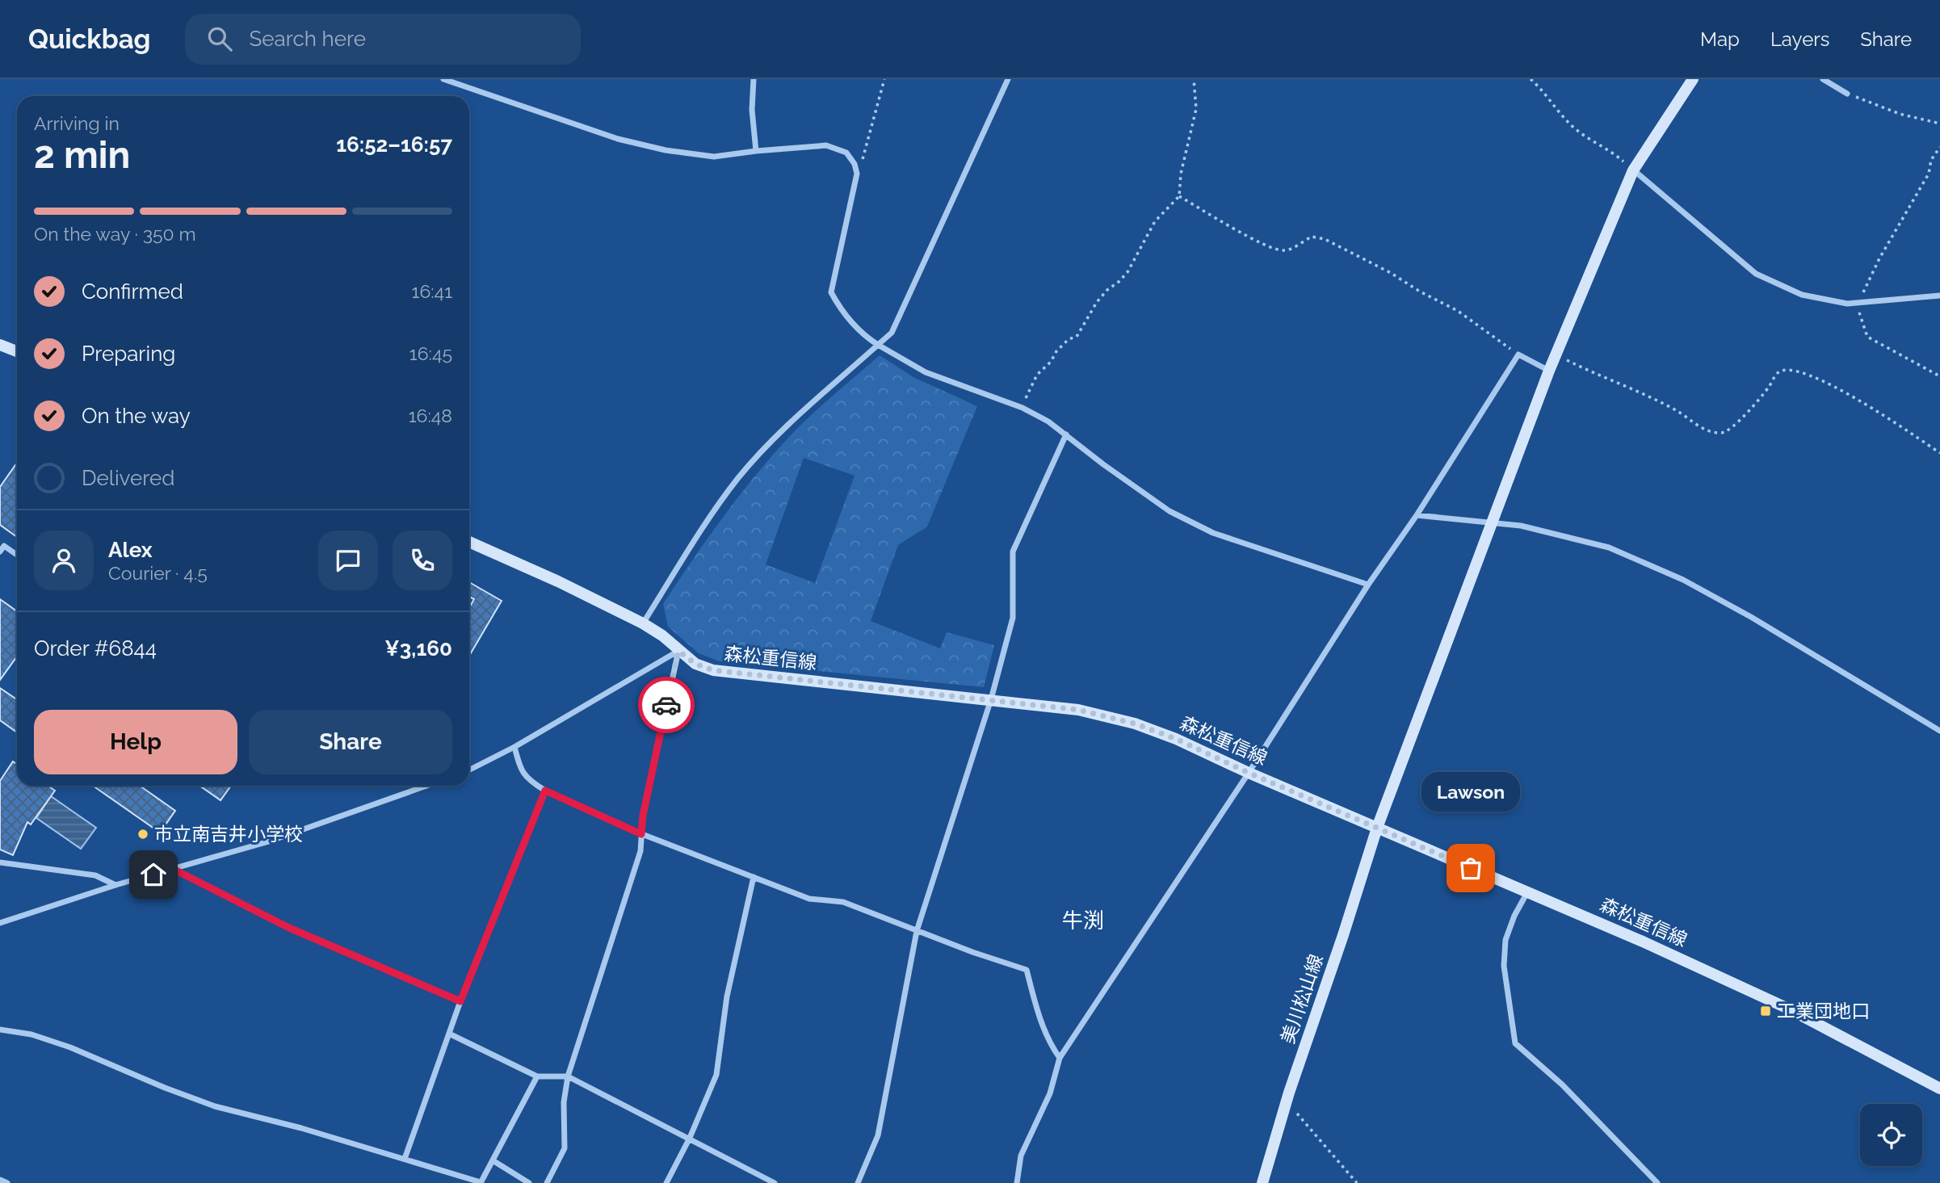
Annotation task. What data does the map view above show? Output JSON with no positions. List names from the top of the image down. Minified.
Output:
{"streets":{"main road":["森松重信線","美川松山線"]},"crossings":[["森松重信線","美川松山線"]],"districts":["牛渕"],"places":{"other":["市立南吉井小学校","Lawson"],"transit":["工業団地口"]},"page":{"header":"Quickbag","search":"Search here","nav":["Map","Layers","Share"],"heading":["2 min","Arriving in","16:52–16:57"],"panel":["Alex","Courier · 4.5","Order #6844","¥3,160"],"bar":"On the way · 350 m","list":[["Confirmed","16:41"],["Preparing","16:45"],["On the way","16:48"],"Delivered"],"buttons":["Help","Share"],"bubble":"Lawson"}}
